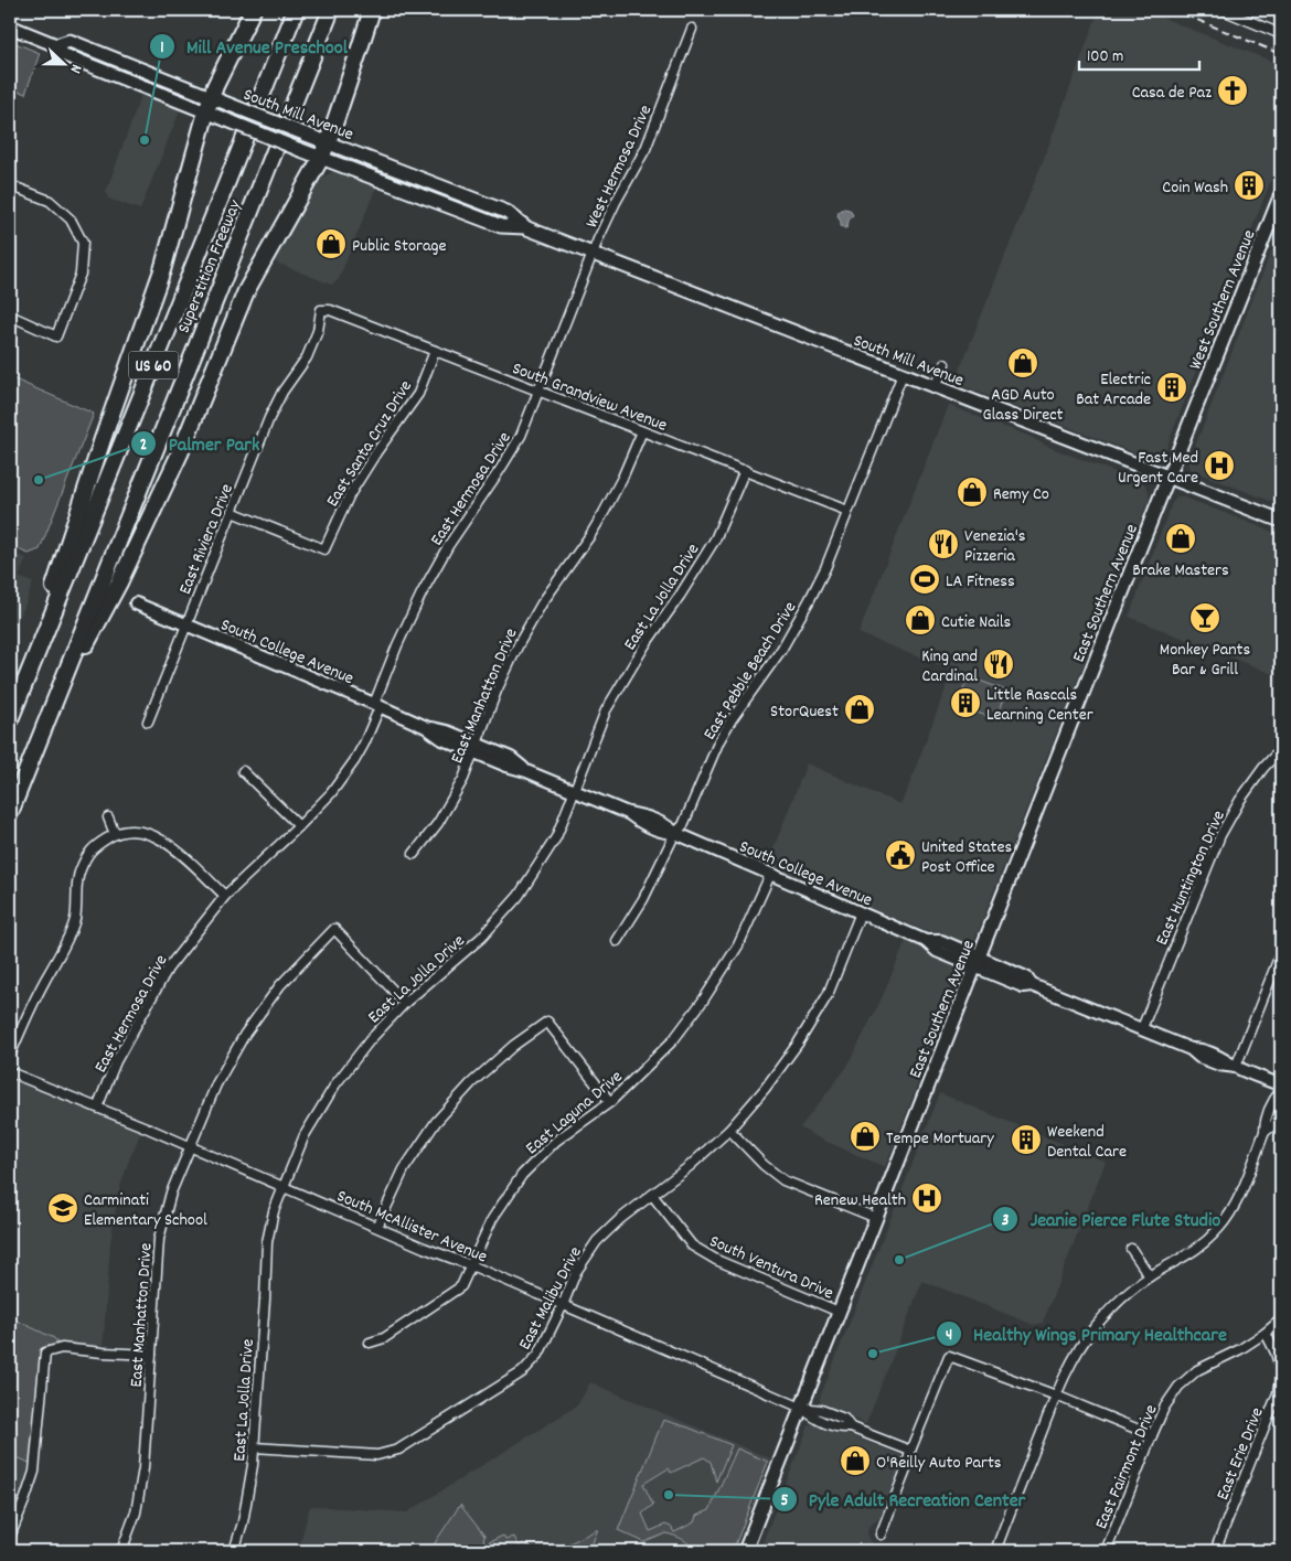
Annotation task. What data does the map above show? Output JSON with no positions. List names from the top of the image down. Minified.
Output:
{"streets":{"highway":["Superstition Freeway","US 60"],"main road":["South Mill Avenue","West Southern Avenue","East Southern Avenue"],"street":["West Hermosa Drive","South Grandview Avenue","East Santa Cruz Drive","East Hermosa Drive","East Riviera Drive","East La Jolla Drive","South College Avenue","East Pebble Beach Drive","East Manhatton Drive","East Huntington Drive","East Laguna Drive","South McAllister Avenue","South Ventura Drive","East Malibu Drive","East Erie Drive","East Fairmont Drive"]},"crossings":[["South Mill Avenue","West Hermosa Drive"],["South Mill Avenue","West Southern Avenue"],["South Mill Avenue","East Hermosa Drive"],["South Mill Avenue","East Southern Avenue"],["South Mill Avenue","East Pebble Beach Drive"],["West Hermosa Drive","East Hermosa Drive"],["West Southern Avenue","East Southern Avenue"],["South Grandview Avenue","East Santa Cruz Drive"],["South Grandview Avenue","East Hermosa Drive"],["South Grandview Avenue","East Riviera Drive"],["South Grandview Avenue","East La Jolla Drive"],["South Grandview Avenue","East Pebble Beach Drive"],["South Grandview Avenue","East Manhatton Drive"],["East Santa Cruz Drive","East Riviera Drive"],["East Hermosa Drive","South College Avenue"],["East Hermosa Drive","South McAllister Avenue"],["East Riviera Drive","South College Avenue"],["East Southern Avenue","South College Avenue"],["East Southern Avenue","South McAllister Avenue"],["East Southern Avenue","South Ventura Drive"],["East La Jolla Drive","South College Avenue"],["East La Jolla Drive","East Manhatton Drive"],["East La Jolla Drive","South McAllister Avenue"],["East La Jolla Drive","East Malibu Drive"],["South College Avenue","East Pebble Beach Drive"],["South College Avenue","East Manhatton Drive"],["South College Avenue","East Huntington Drive"],["South College Avenue","East Laguna Drive"],["South College Avenue","East Malibu Drive"],["East Manhatton Drive","South McAllister Avenue"],["East Laguna Drive","South McAllister Avenue"],["South McAllister Avenue","East Malibu Drive"],["South Ventura Drive","East Malibu Drive"],["East Erie Drive","East Fairmont Drive"]],"places":{"church":["Casa de Paz"],"other":["Mill Avenue Preschool","Palmer Park","Jeanie Pierce Flute Studio","Healthy Wings Primary Healthcare","Pyle Adult Recreation Center"],"building":["Coin Wash","Electric Bat Arcade","Little Rascals Learning Center","Weekend Dental Care"],"shop":["Public Storage","AGD Auto Glass Direct","Remy Co","Brake Masters","Cutie Nails","StorQuest","Tempe Mortuary","O'Reilly Auto Parts"],"hospital":["Fast Med Urgent Care","Renew Health"],"restaurant":["Venezia's Pizzeria","King and Cardinal"],"sports":["LA Fitness"],"bar":["Monkey Pants Bar & Grill"],"public building":["United States Post Office"],"school or university":["Carminati Elementary School"]},"scale_bar":"100 m","north":"right"}
